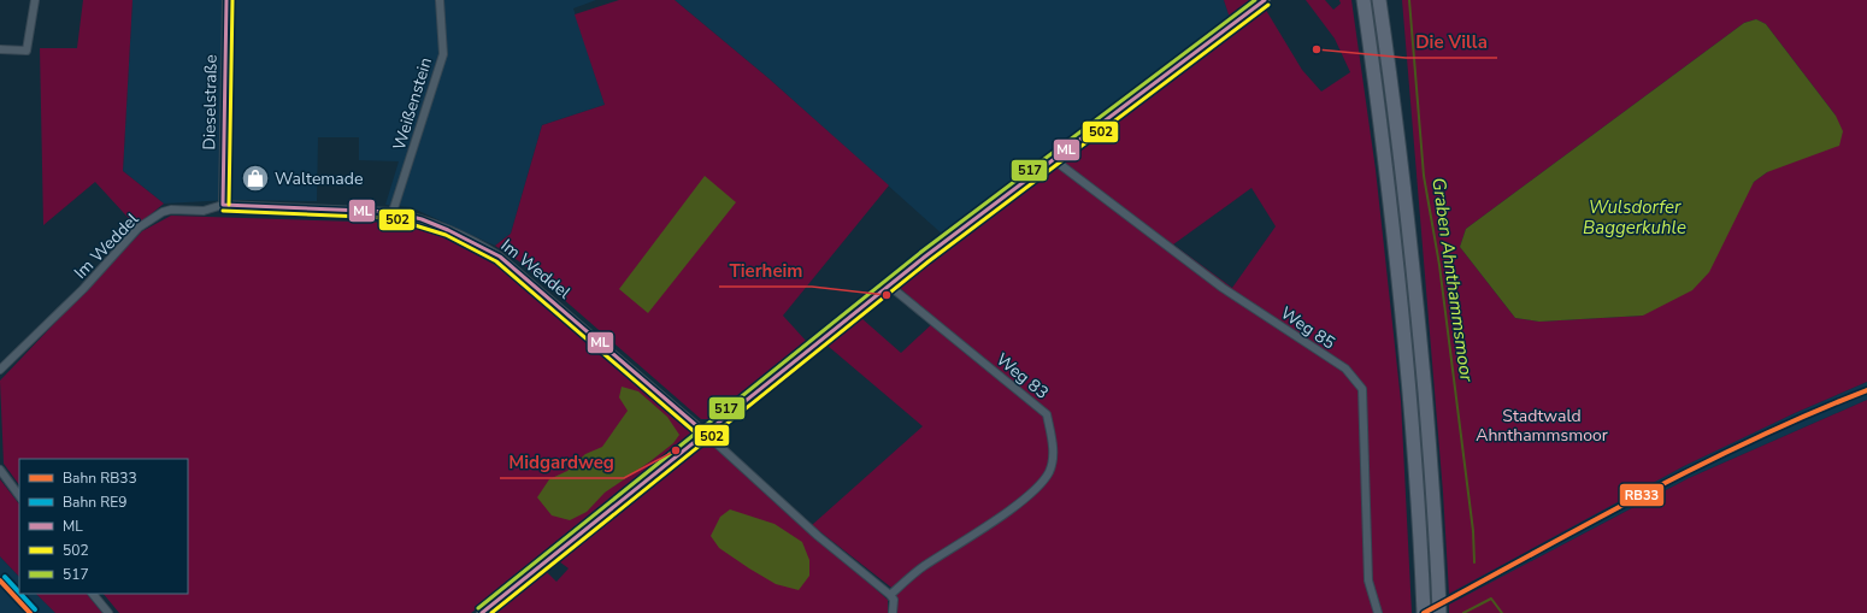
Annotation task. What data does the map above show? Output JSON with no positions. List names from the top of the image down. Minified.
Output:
{"streets":{"street":["Dieselstraße","Weißenstein","Im Weddel","Weg 85","Weg 83"]},"crossings":[["Dieselstraße","Im Weddel"],["Weißenstein","Im Weddel"],["Im Weddel","Weg 83"]],"water":["Wulsdorfer Baggerkuhle","Graben Ahnthammsmoor"],"parks":["Stadtwald Ahnthammsmoor"],"places":{"other":["Die Villa","Tierheim","Midgardweg"],"shop":["Waltemade"]},"lines":["transit line ML","transit line 502","transit line 517","rail line RB33","rail line RE9"],"legend":["Bahn RB33","Bahn RE9","ML","502","517"]}
